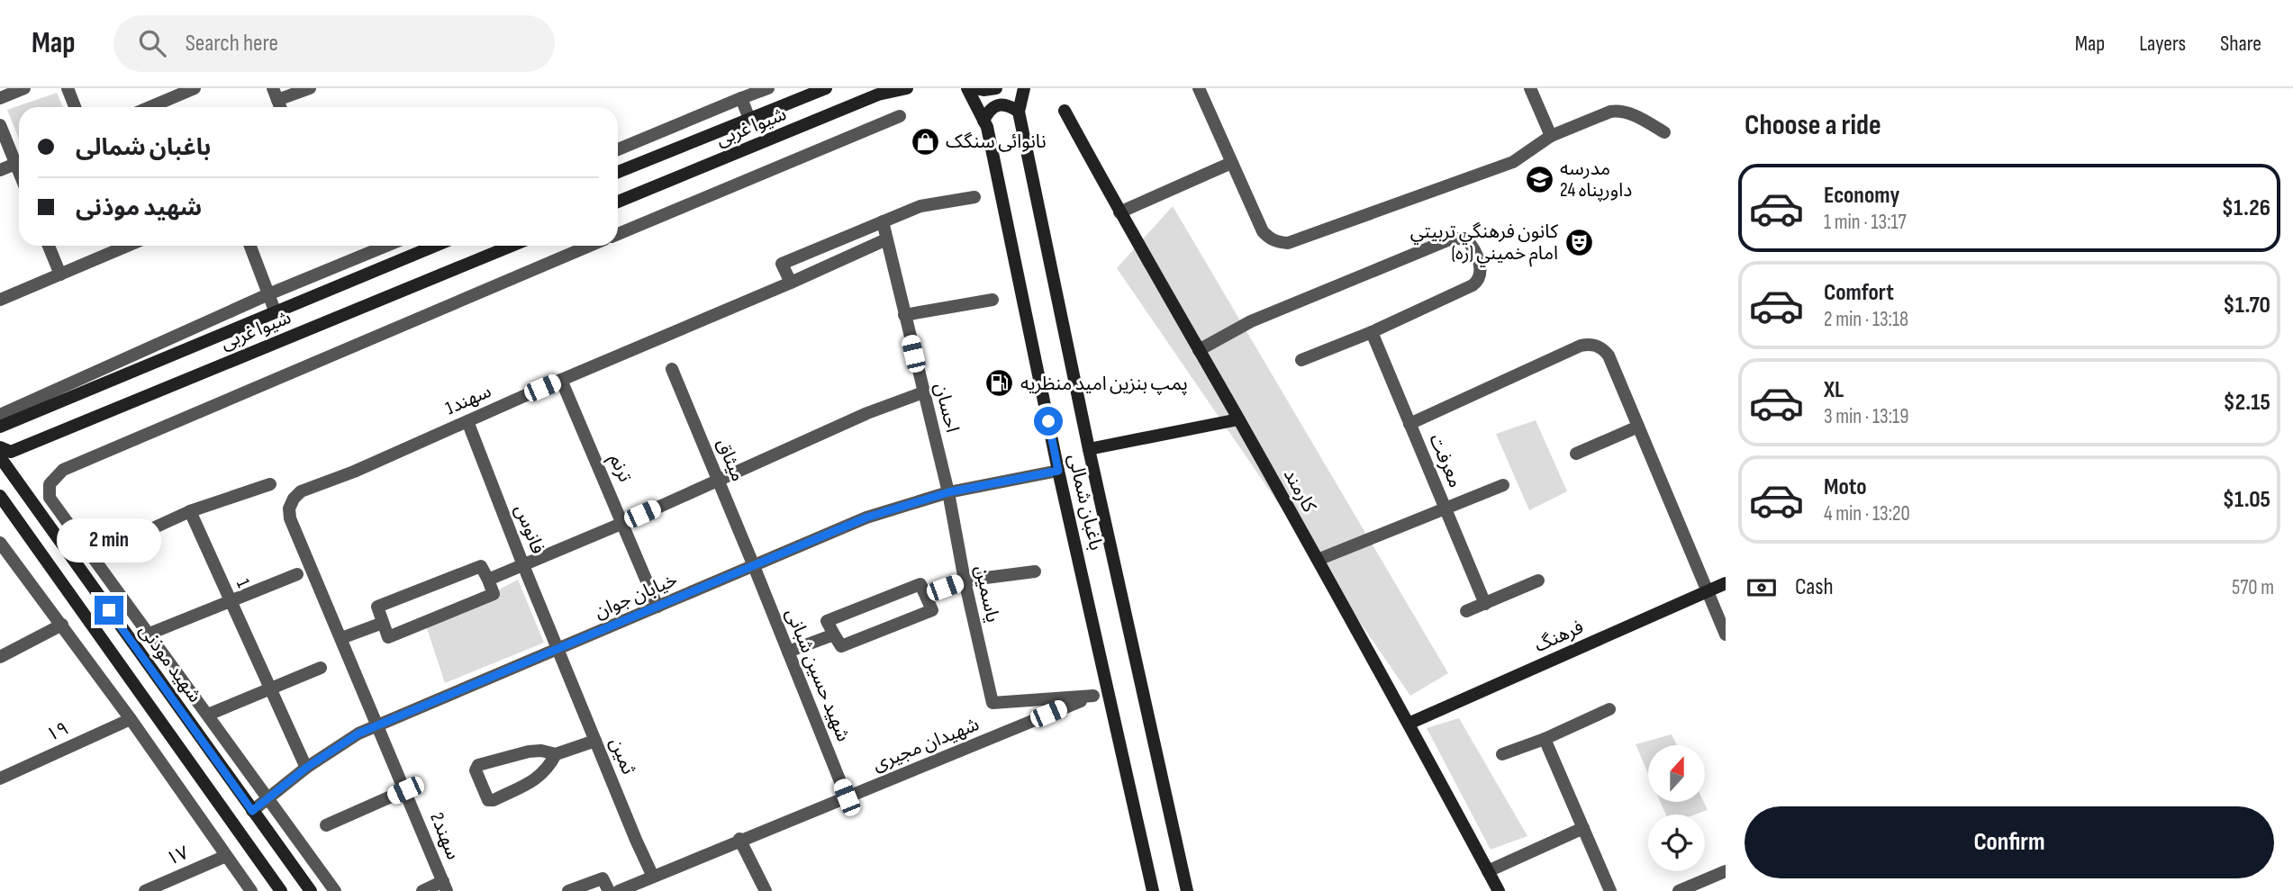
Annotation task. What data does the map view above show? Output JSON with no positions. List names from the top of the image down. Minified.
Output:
{"streets":{"street":["شیوا غربی","1سهند","احسان","میثاق","معرفت","ترنم","کارمند","باغبان شمالی","فانوس","1","یاسمین","خیابان جوان","فرهنگ","شهید موذنی","شهید حسین شبانی","۱۹","شهیدان مجیری","ثمین","2سهند","۱۷"]},"crossings":[["1سهند","احسان"],["1سهند","ترنم"],["1سهند","فانوس"],["1سهند","خیابان جوان"],["1سهند","2سهند"],["احسان","یاسمین"],["احسان","خیابان جوان"],["میثاق","خیابان جوان"],["میثاق","شهید حسین شبانی"],["ترنم","خیابان جوان"],["کارمند","فرهنگ"],["باغبان شمالی","خیابان جوان"],["باغبان شمالی","شهیدان مجیری"],["فانوس","خیابان جوان"],["فانوس","ثمین"],["1","خیابان جوان"],["یاسمین","خیابان جوان"],["یاسمین","شهیدان مجیری"],["خیابان جوان","شهید موذنی"],["خیابان جوان","شهید حسین شبانی"],["خیابان جوان","ثمین"],["خیابان جوان","2سهند"],["شهید حسین شبانی","شهیدان مجیری"],["شهیدان مجیری","ثمین"]],"places":{"shop":["نانوائی سنگک"],"school or university":["مدرسه داورپناه 24"],"theatre":["كانون فرهنگي تربيتي امام خميني (ره)"],"fuel station":["پمپ بنزین امید منظریه"]},"north":"top","page":{"header":"Map","search":"Search here","nav":["Map","Layers","Share"],"heading":"Choose a ride","banner":["باغبان شمالی","شهید موذنی"],"list":[{"name":"Economy","note":"1 min · 13:17","value":"$1.26"},{"name":"Comfort","note":"2 min · 13:18","value":"$1.70"},{"name":"XL","note":"3 min · 13:19","value":"$2.15"},{"name":"Moto","note":"4 min · 13:20","value":"$1.05"}],"bubble":"2 min","pay":["Cash","570 m"],"buttons":"Confirm"}}
